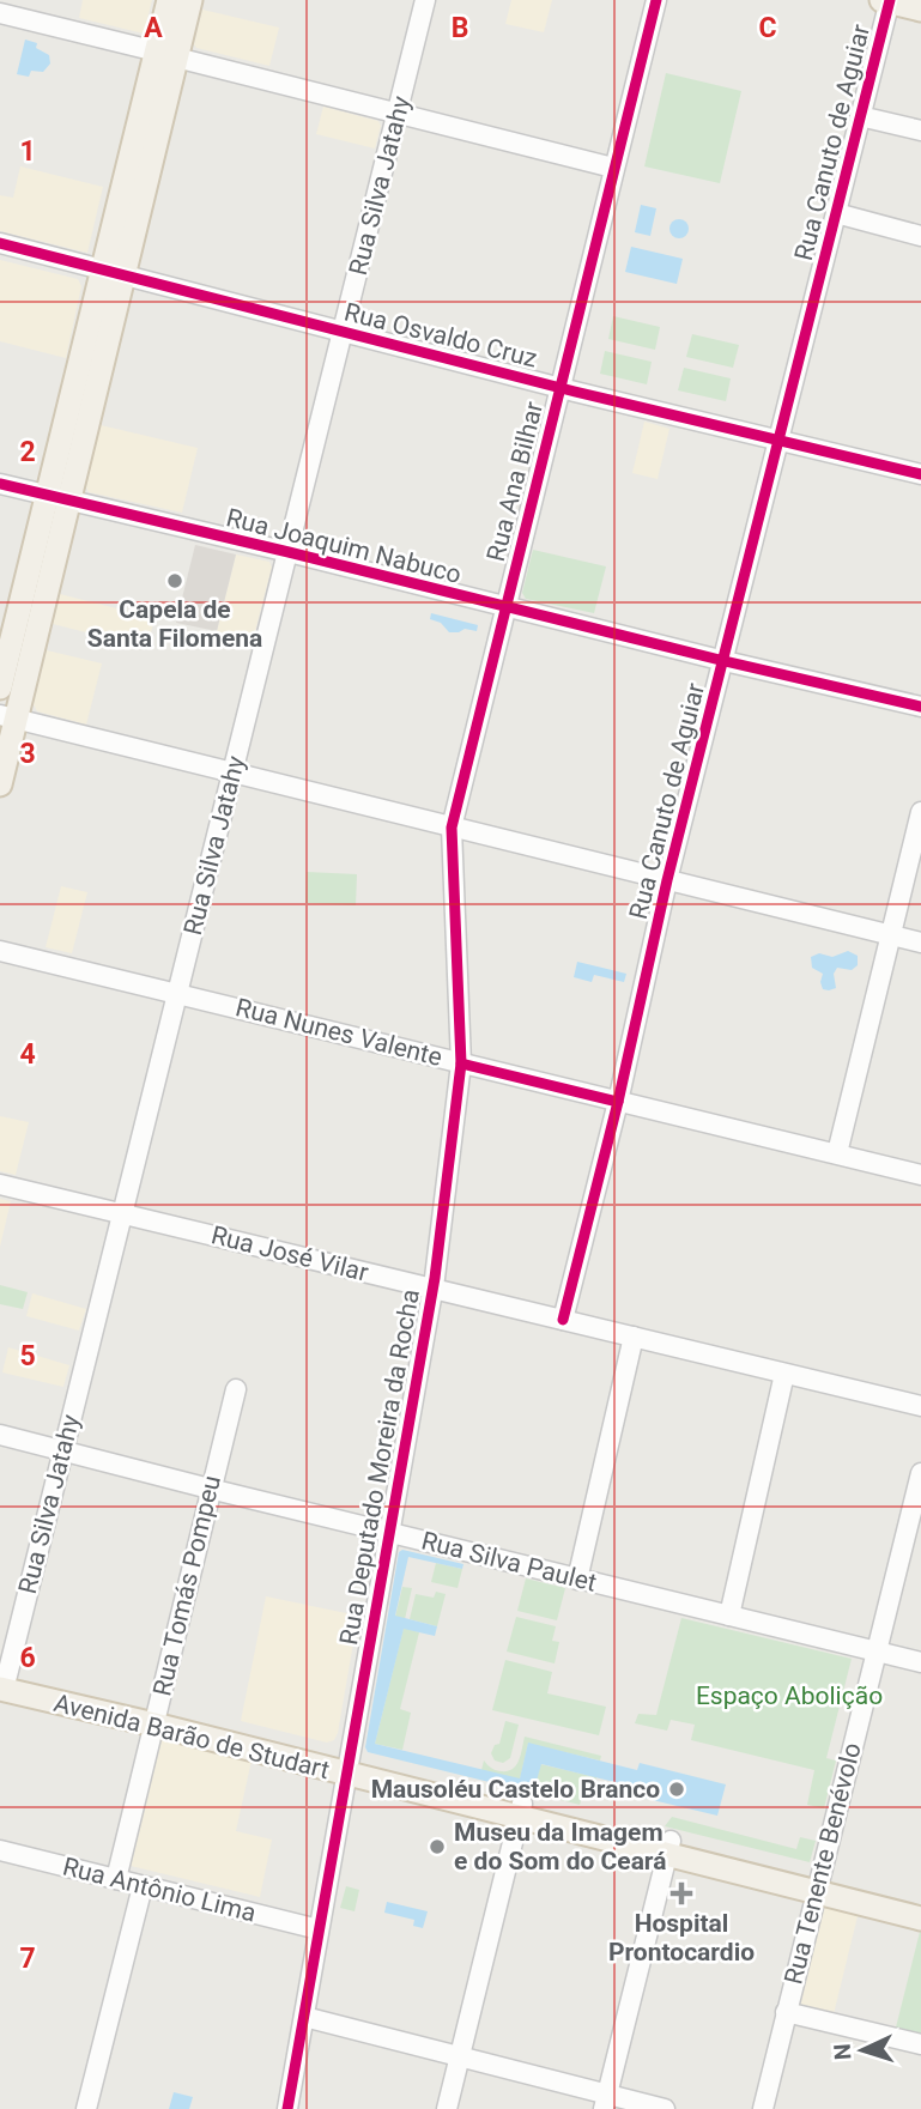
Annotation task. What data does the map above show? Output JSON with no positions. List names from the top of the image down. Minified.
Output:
{"streets":{"main road":["Avenida Barão de Studart"],"street":["Rua Canuto de Aguiar","Rua Silva Jatahy","Rua Osvaldo Cruz","Rua Ana Bilhar","Rua Joaquim Nabuco","Rua Nunes Valente","Rua José Vilar","Rua Deputado Moreira da Rocha","Rua Silva Paulet","Rua Tomás Pompeu","Rua Tenente Benévolo","Rua Antônio Lima"]},"crossings":[["Rua Canuto de Aguiar","Rua Osvaldo Cruz"],["Rua Canuto de Aguiar","Rua Joaquim Nabuco"],["Rua Canuto de Aguiar","Rua Nunes Valente"],["Rua Canuto de Aguiar","Rua José Vilar"],["Rua Silva Jatahy","Rua Osvaldo Cruz"],["Rua Silva Jatahy","Rua Joaquim Nabuco"],["Rua Silva Jatahy","Rua Nunes Valente"],["Rua Silva Jatahy","Rua José Vilar"],["Rua Silva Jatahy","Rua Silva Paulet"],["Rua Silva Jatahy","Avenida Barão de Studart"],["Rua Osvaldo Cruz","Rua Ana Bilhar"],["Rua Ana Bilhar","Rua Joaquim Nabuco"],["Rua Ana Bilhar","Rua Deputado Moreira da Rocha"],["Rua Nunes Valente","Rua Deputado Moreira da Rocha"],["Rua José Vilar","Rua Deputado Moreira da Rocha"],["Rua Deputado Moreira da Rocha","Rua Silva Paulet"],["Rua Deputado Moreira da Rocha","Avenida Barão de Studart"],["Rua Deputado Moreira da Rocha","Rua Antônio Lima"],["Rua Silva Paulet","Rua Tomás Pompeu"],["Rua Silva Paulet","Rua Tenente Benévolo"],["Rua Tomás Pompeu","Avenida Barão de Studart"],["Rua Tomás Pompeu","Rua Antônio Lima"],["Avenida Barão de Studart","Rua Tenente Benévolo"]],"parks":["Espaço Abolição"],"places":{"other":["Capela de Santa Filomena","Mausoléu Castelo Branco","Museu da Imagem e do Som do Ceará"],"health":["Hospital Prontocardio"]},"north":"left","grid":{"columns":["A","B","C"],"rows":["1","2","3","4","5","6","7"]}}
